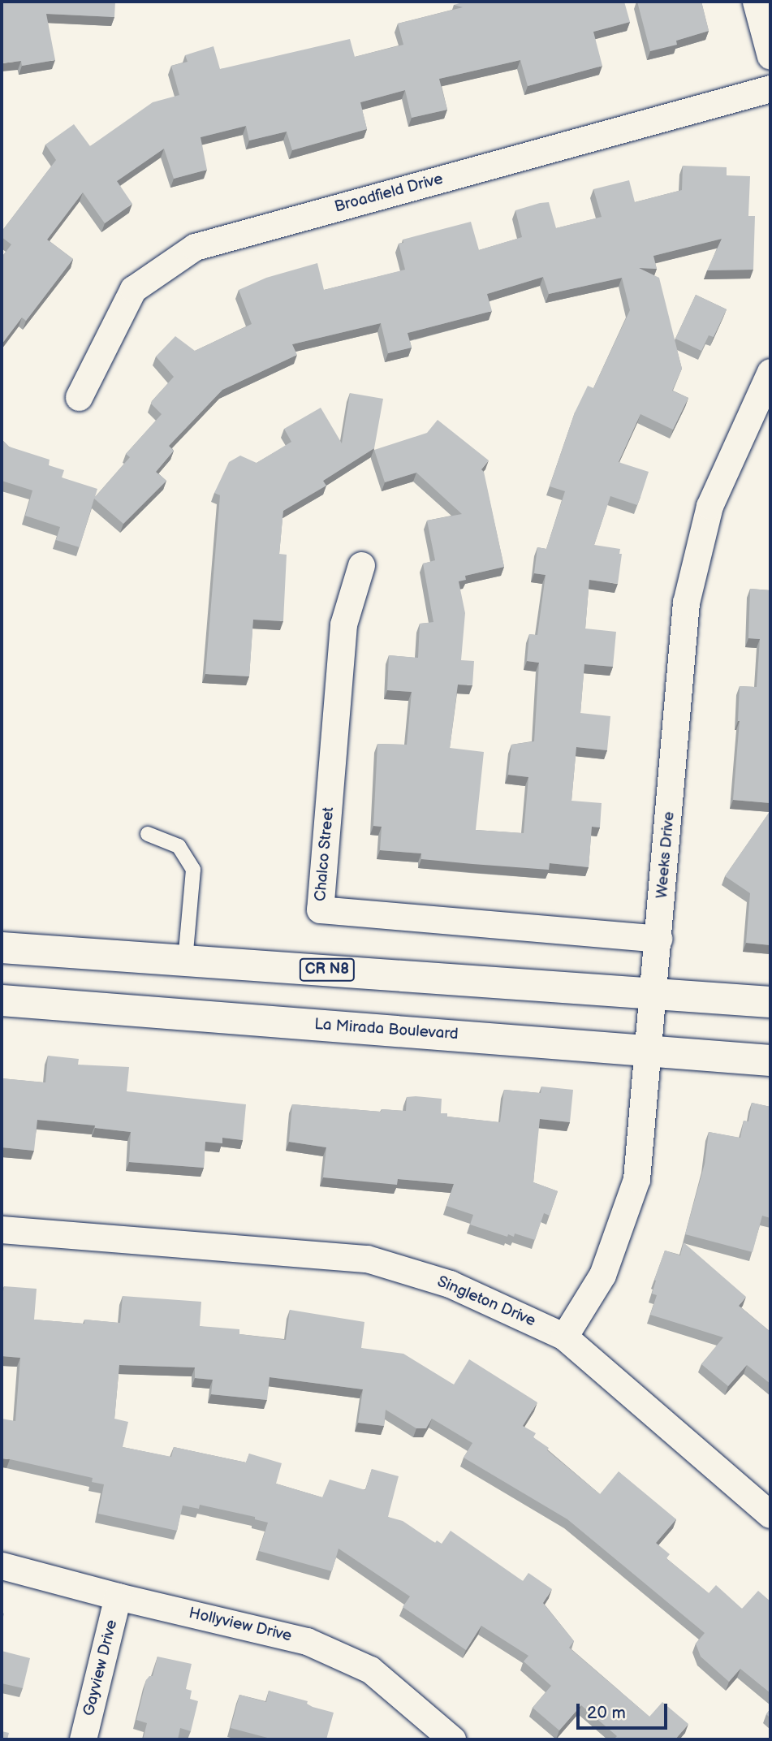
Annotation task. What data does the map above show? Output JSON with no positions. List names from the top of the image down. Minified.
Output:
{"streets":{"main road":["CR N8","La Mirada Boulevard"],"street":["Broadfield Drive","Chalco Street","Weeks Drive","Singleton Drive","Hollyview Drive","Gayview Drive"]},"crossings":[["Chalco Street","Weeks Drive"],["Weeks Drive","CR N8"],["Weeks Drive","La Mirada Boulevard"],["Weeks Drive","Singleton Drive"],["Hollyview Drive","Gayview Drive"]],"scale_bar":"20 m"}
